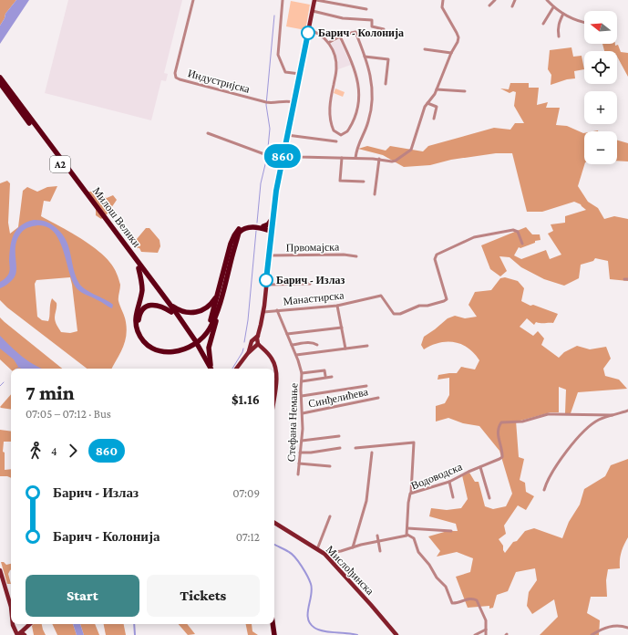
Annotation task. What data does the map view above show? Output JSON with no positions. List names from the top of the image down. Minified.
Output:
{"streets":{"highway":["A2","Милош Велики"],"main road":["Мислођинска"],"street":["Индустријска","Првомајска","Манастирска","Синђелићева","Стефана Немање","Водоводска"]},"crossings":[["Манастирска","Стефана Немање"],["Синђелићева","Стефана Немање"]],"places":["Барич - Колонија","Барич - Излаз"],"lines":["bus line 860"],"north":"left","page":{"on_map":"860","map_buttons":["+","−"],"heading":["7 min","07:05 – 07:12 · Bus","$1.16"],"legs":["4","860"],"list":[{"name":"Барич - Излаз","value":"07:09"},{"name":"Барич - Колонија","value":"07:12"}],"buttons":["Start","Tickets"]}}
